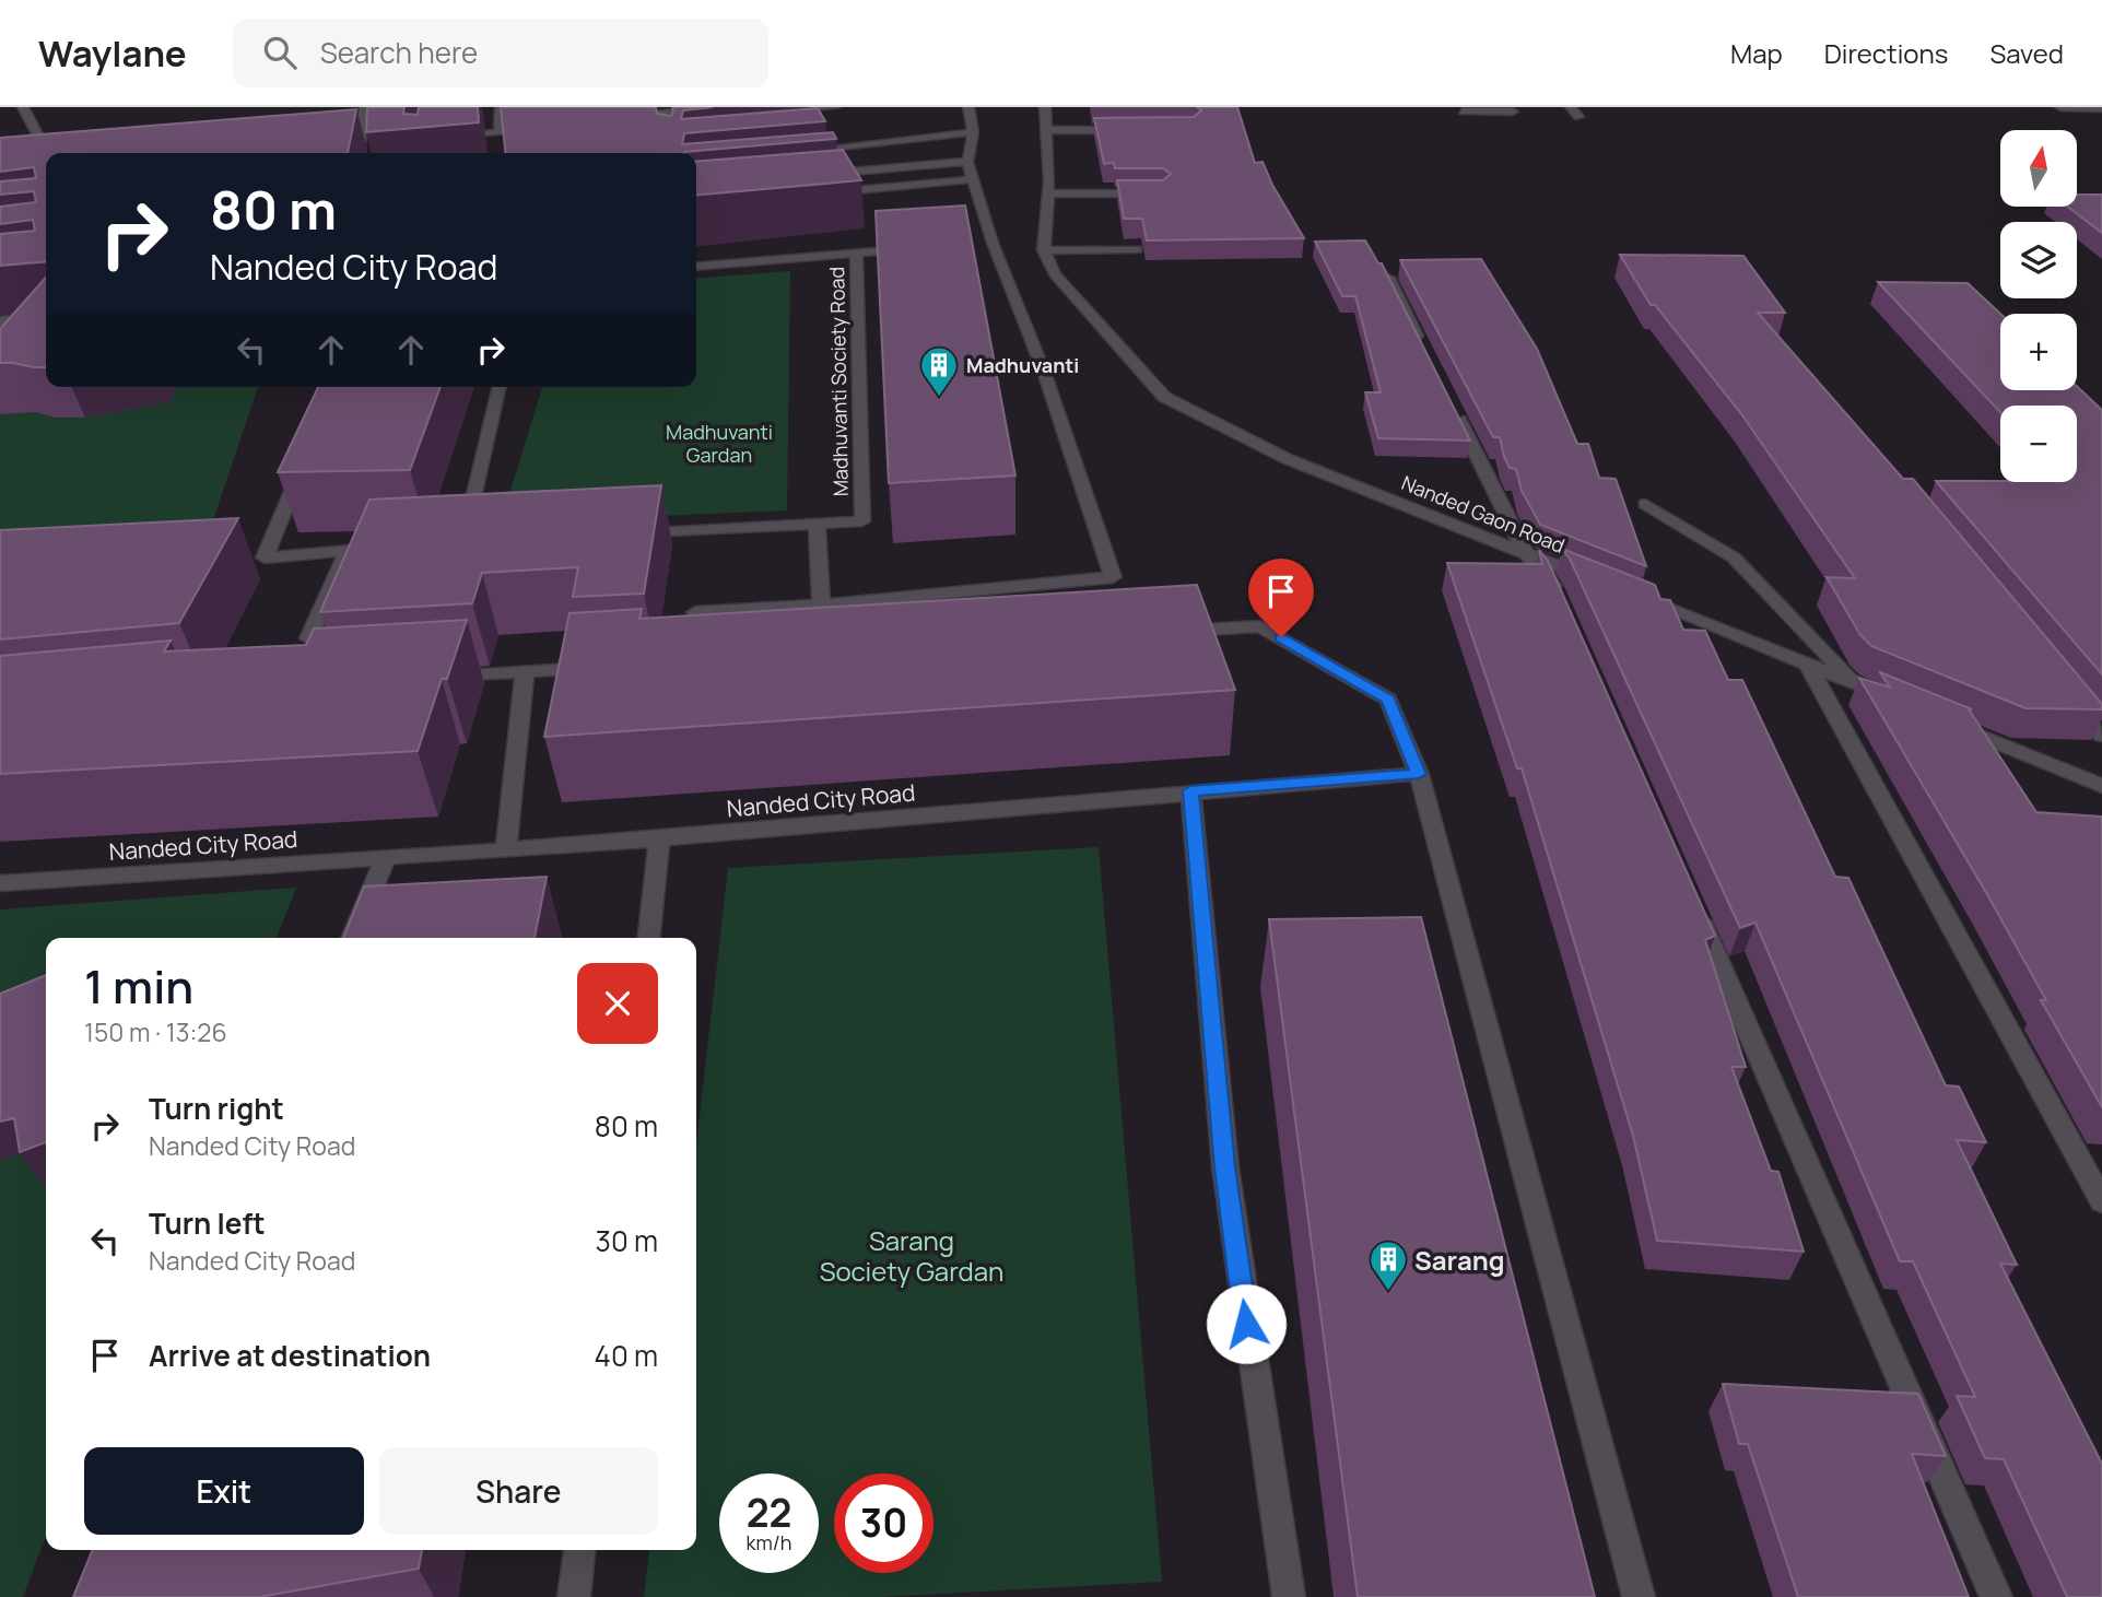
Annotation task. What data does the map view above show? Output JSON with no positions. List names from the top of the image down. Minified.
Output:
{"streets":{"street":["Madhuvanti Society Road","Nanded Gaon Road","Nanded City Road"]},"parks":["Madhuvanti Gardan","Sarang Society Gardan"],"places":{"building":["Madhuvanti","Sarang"]},"north":"top","page":{"header":"Waylane","search":"Search here","nav":["Map","Directions","Saved"],"map_buttons":["+","−"],"turn":["80 m","Nanded City Road"],"heading":["1 min","150 m · 13:26"],"list":[{"name":"Turn right","note":"Nanded City Road","value":"80 m"},{"name":"Turn left","note":"Nanded City Road","value":"30 m"},{"name":"Arrive at destination","value":"40 m"}],"buttons":["Exit","Share"],"speed":"22 km/h","limit":"30"}}
